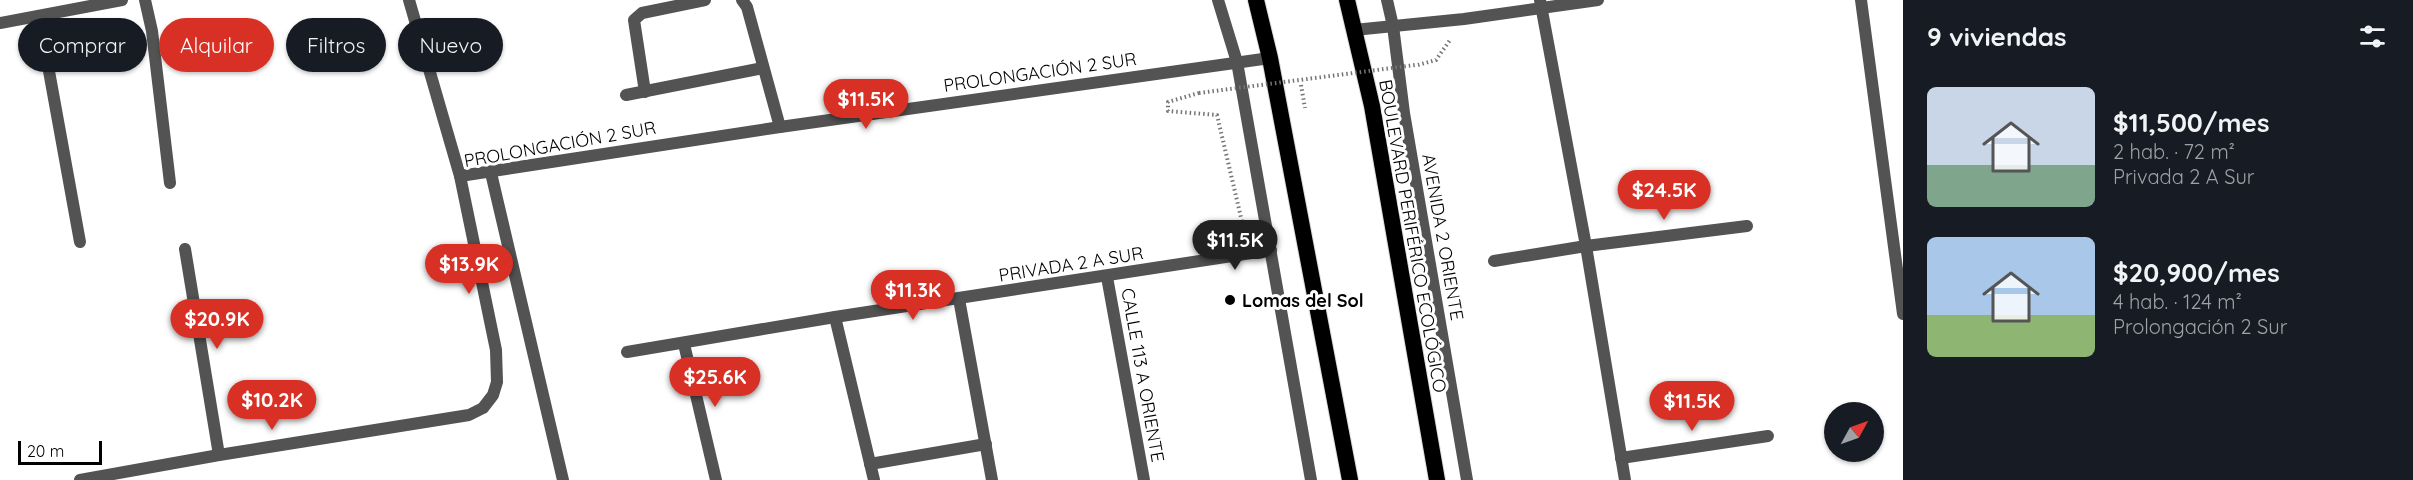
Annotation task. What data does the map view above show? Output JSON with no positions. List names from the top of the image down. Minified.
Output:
{"streets":{"highway":["BOULEVARD PERIFÉRICO ECOLÓGICO"],"street":["PROLONGACIÓN 2 SUR","AVENIDA 2 ORIENTE","PRIVADA 2 A SUR","CALLE 113 A ORIENTE"]},"crossings":[["PRIVADA 2 A SUR","CALLE 113 A ORIENTE"]],"places":["Lomas del Sol"],"scale_bar":"20 m","north":"top right","page":{"heading":"9 viviendas","chip":["Comprar","Alquilar","Filtros","Nuevo"],"list":[{"name":"$11,500/mes","note":"2 hab. · 72 m² · Privada 2 A Sur"},{"name":"$20,900/mes","note":"4 hab. · 124 m² · Prolongación 2 Sur"}],"price":["$11.5K","$24.5K","$11.5K","$13.9K","$11.3K","$20.9K","$25.6K","$10.2K","$11.5K"],"scale":"20 m"}}
